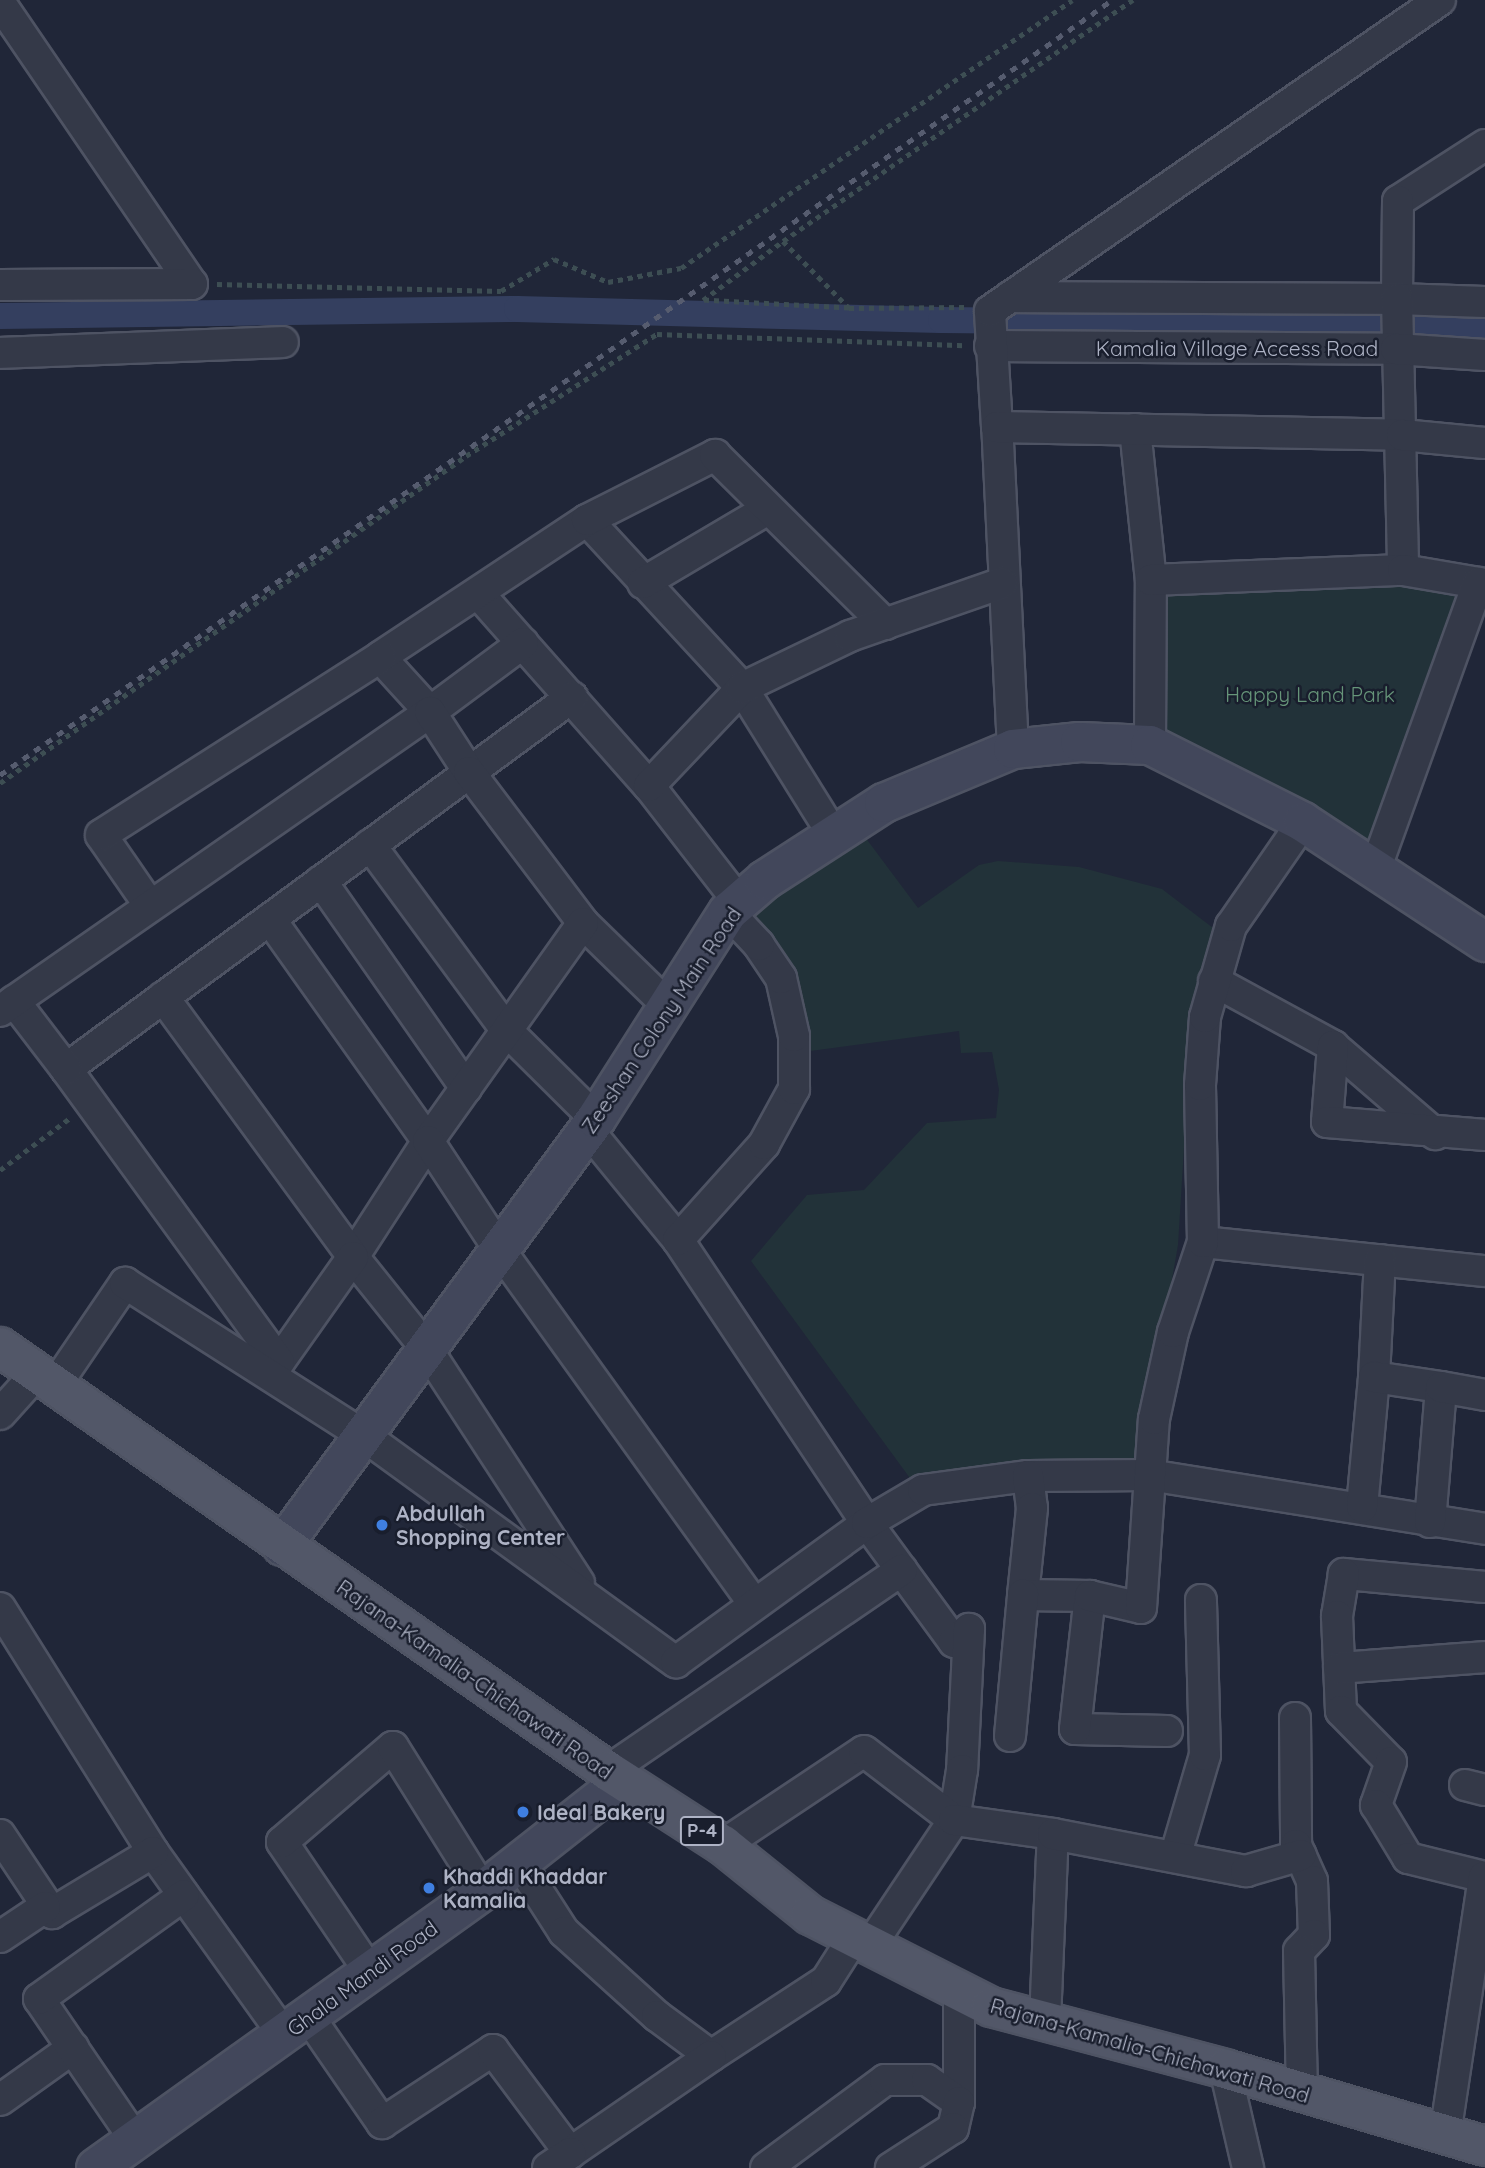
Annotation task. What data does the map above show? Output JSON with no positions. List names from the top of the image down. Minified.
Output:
{"streets":{"main road":["Rajana-Kamalia-Chichawati Road","P-4"],"street":["Kamalia Village Access Road","Zeeshan Colony Main Road","Ghala Mandi Road"]},"crossings":[["Zeeshan Colony Main Road","Rajana-Kamalia-Chichawati Road"],["Rajana-Kamalia-Chichawati Road","Ghala Mandi Road"]],"parks":["Happy Land Park"],"places":["Abdullah Shopping Center","Ideal Bakery","Khaddi Khaddar Kamalia"]}
